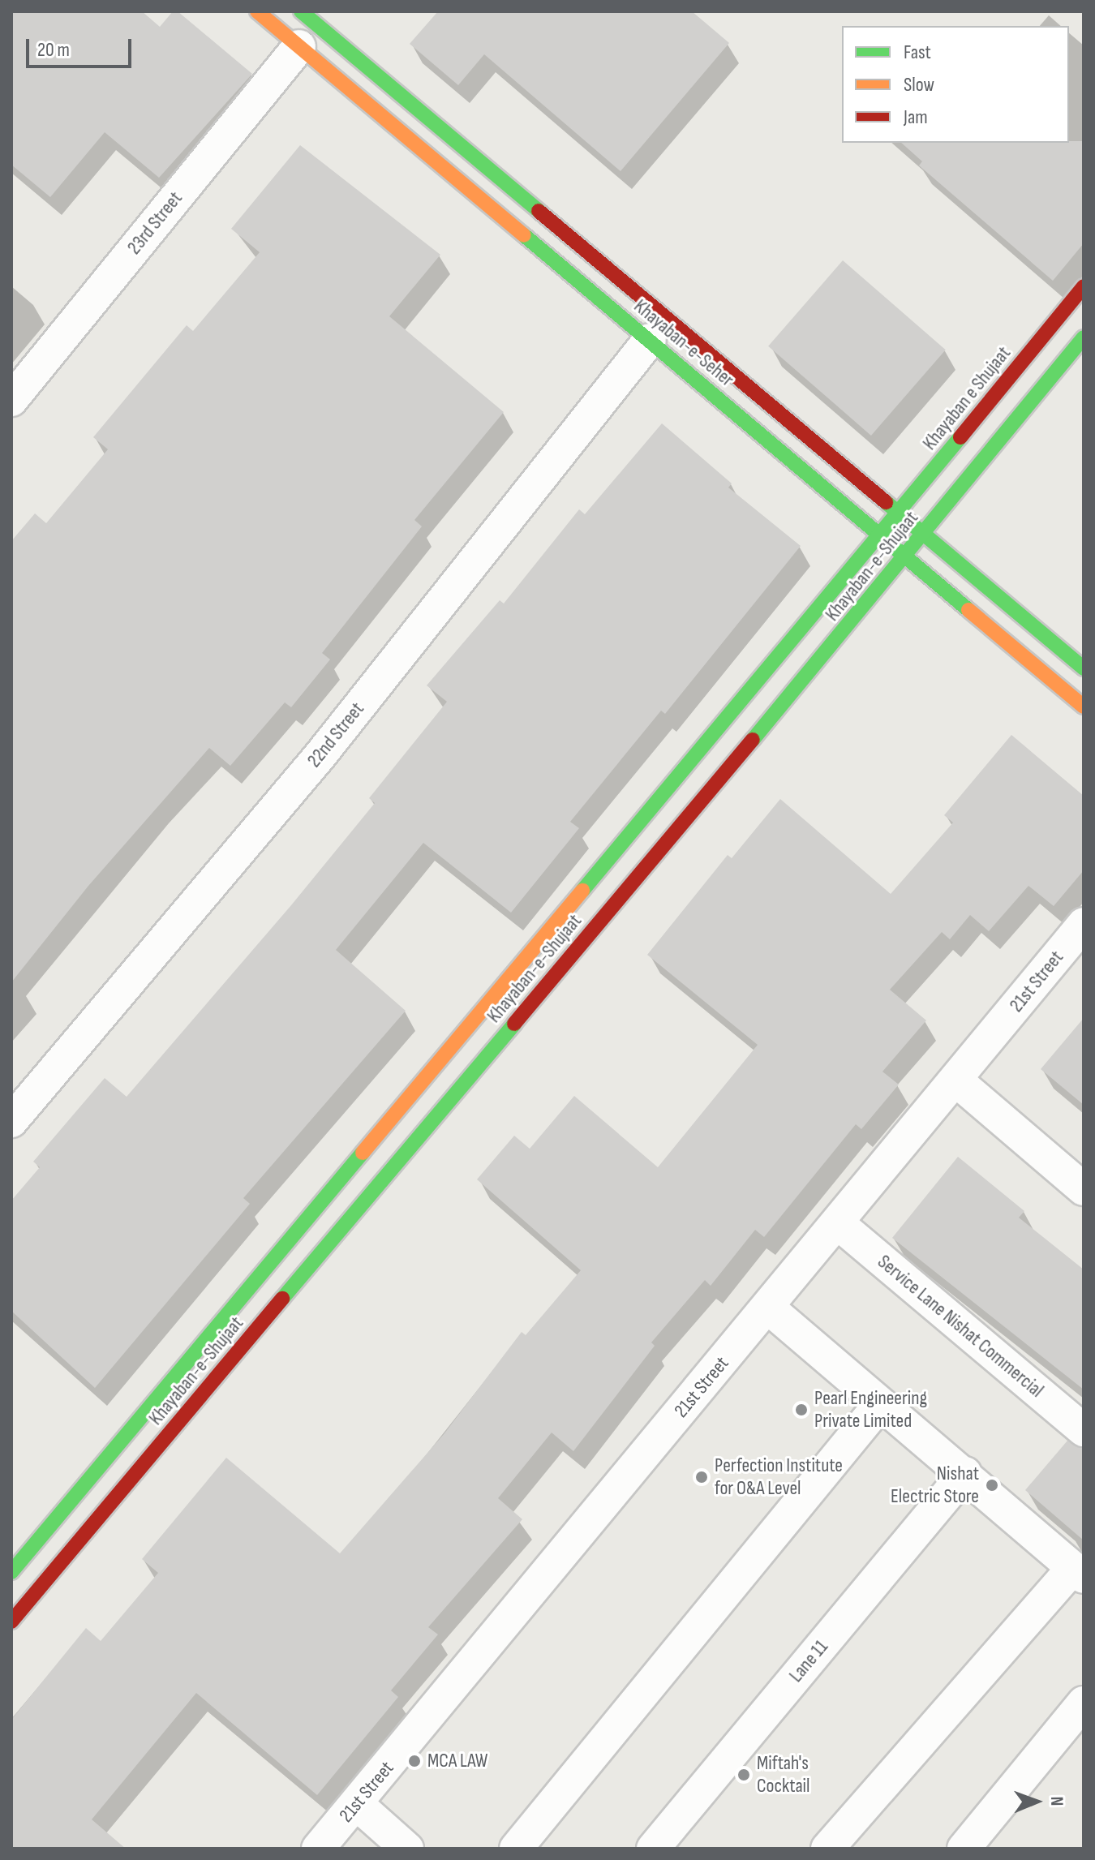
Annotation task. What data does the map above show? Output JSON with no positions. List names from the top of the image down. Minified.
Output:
{"streets":{"main road":["Khayaban-e-Seher","Khayaban e Shujaat","Khayaban-e-Shujaat"],"street":["23rd Street","22nd Street","21st Street","Service Lane Nishat Commercial","Lane 11"]},"crossings":[["23rd Street","Khayaban-e-Seher"],["Khayaban-e-Seher","Khayaban e Shujaat"],["Khayaban-e-Seher","Khayaban-e-Shujaat"],["Khayaban-e-Seher","22nd Street"],["Khayaban e Shujaat","Khayaban-e-Shujaat"],["21st Street","Service Lane Nishat Commercial"]],"places":["Pearl Engineering Private Limited","Perfection Institute for O&A Level","Nishat Electric Store","MCA LAW","Miftah's Cocktail"],"legend":["Fast","Slow","Jam"],"scale_bar":"20 m","north":"right"}
